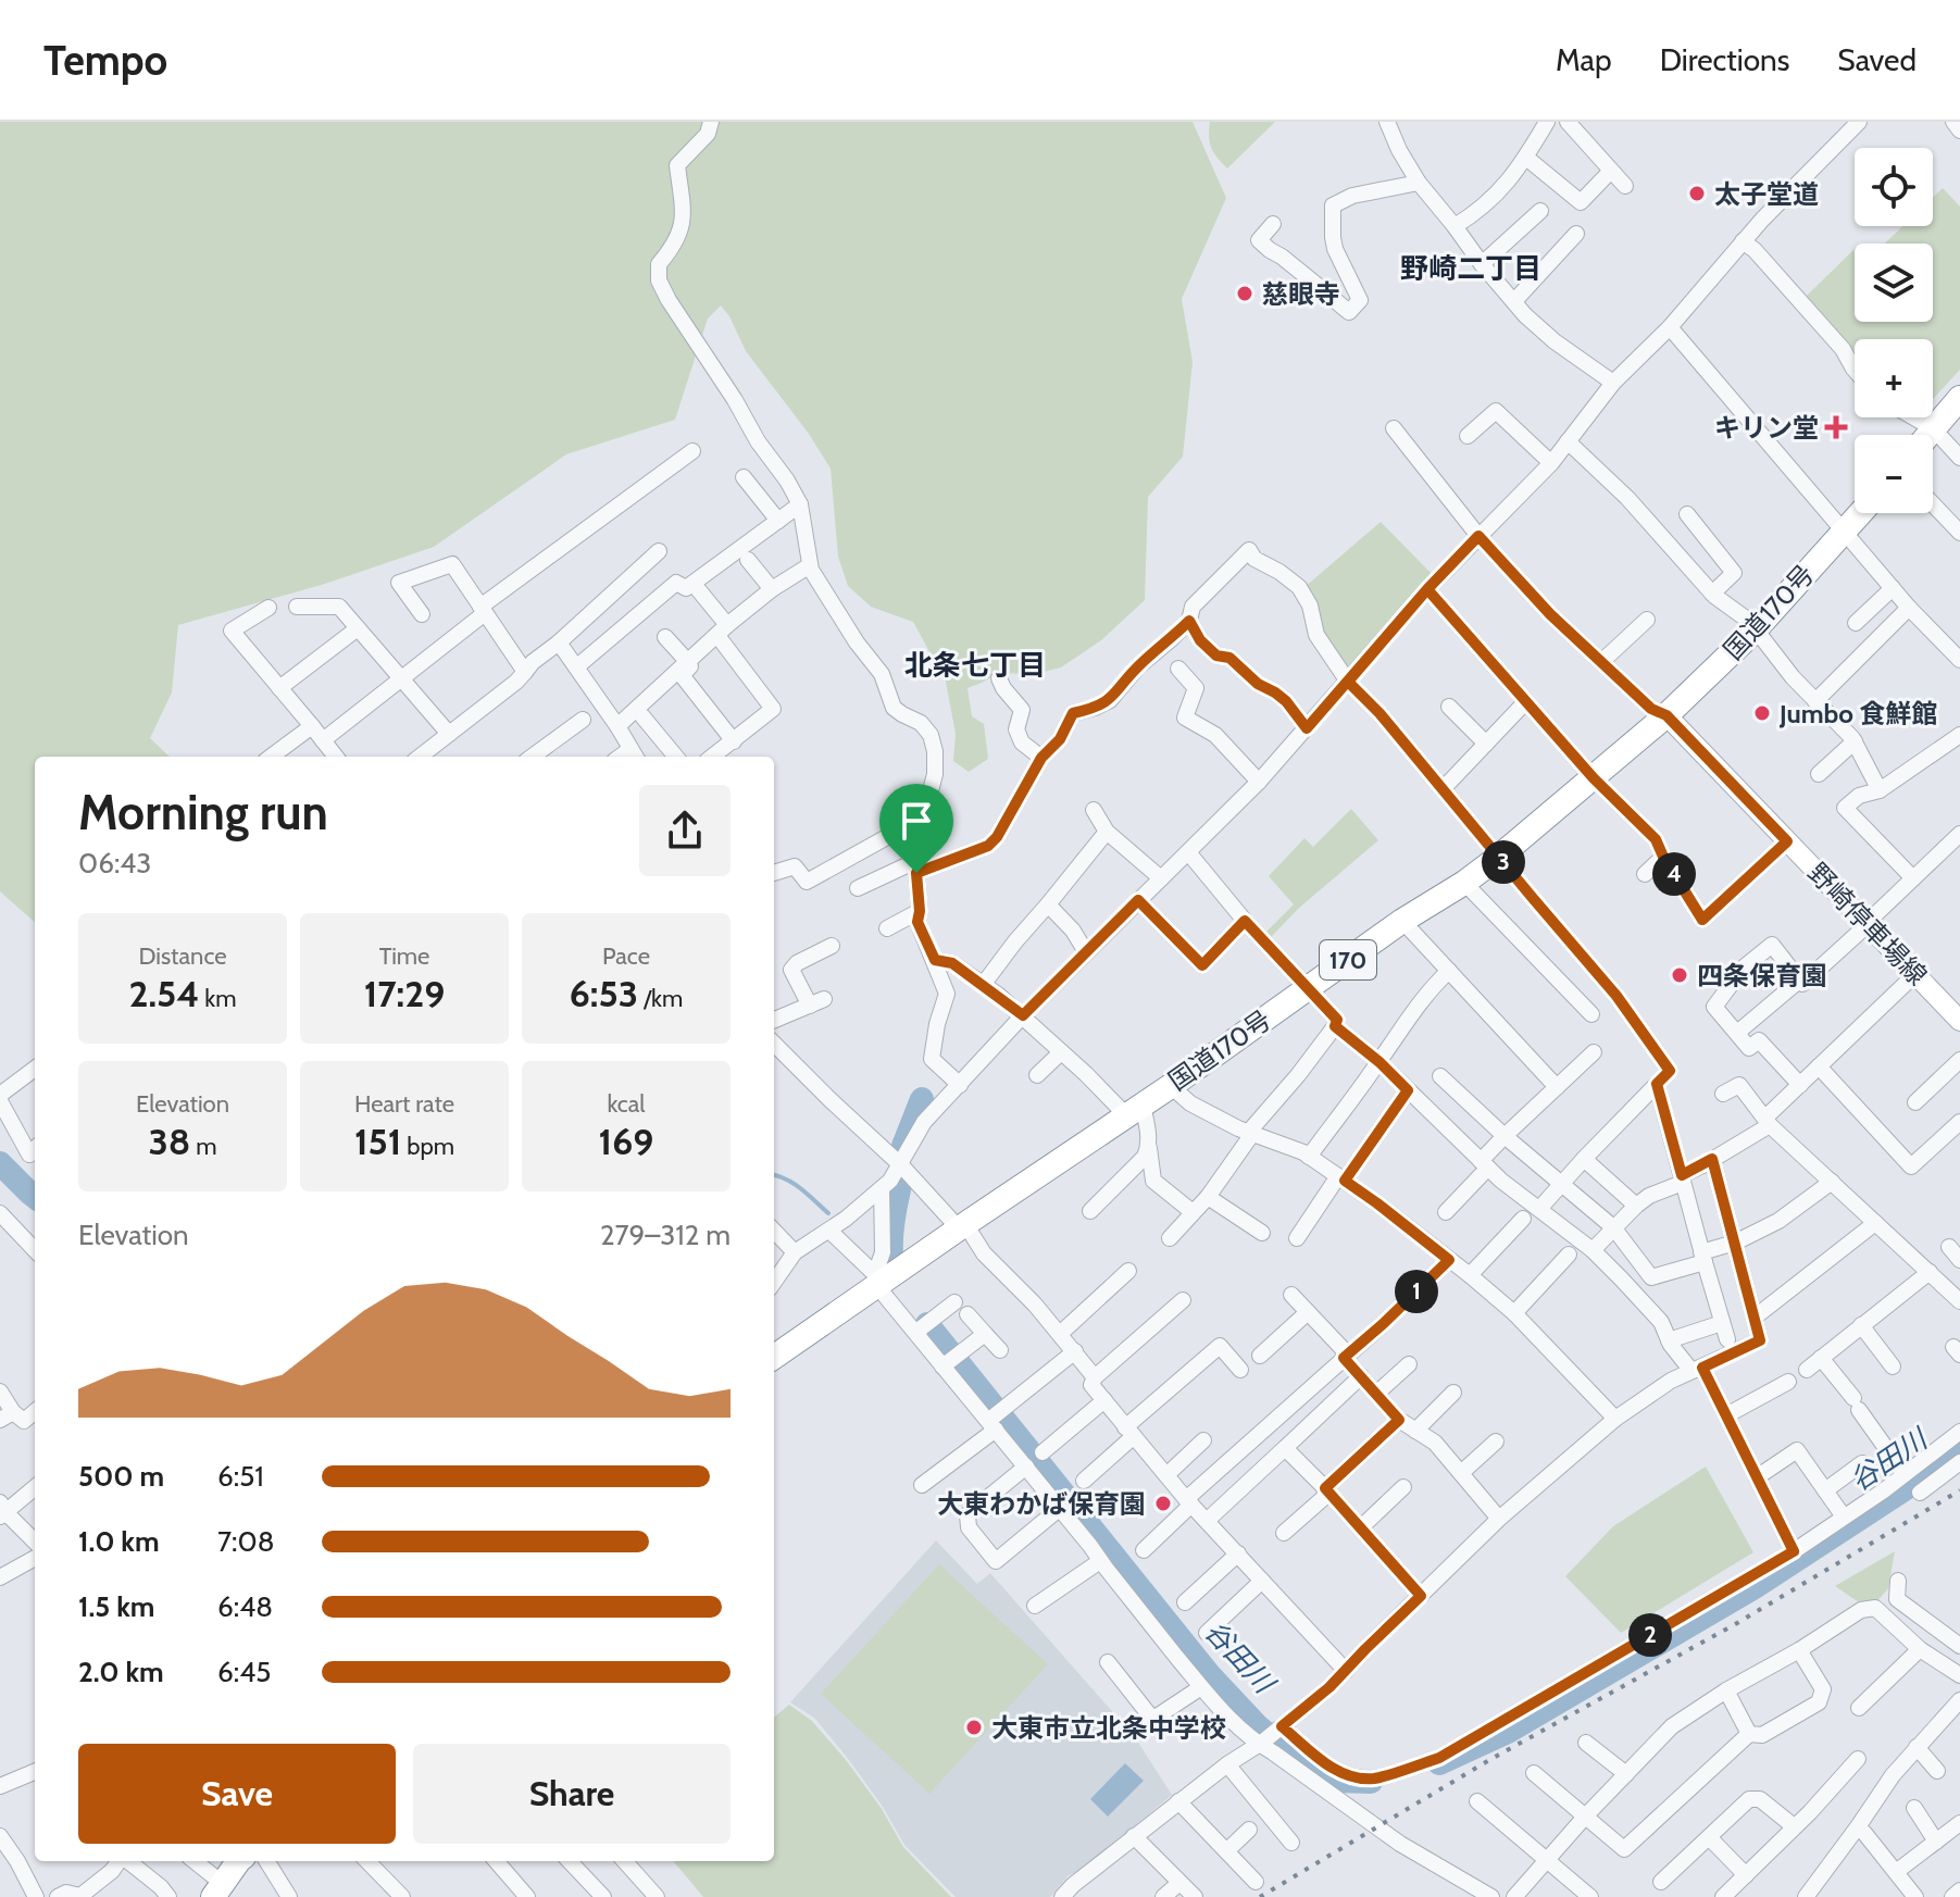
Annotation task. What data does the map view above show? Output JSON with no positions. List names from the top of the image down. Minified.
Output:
{"streets":{"highway":["国道170号","170"],"main road":["野崎停車場線"]},"crossings":[["国道170号","野崎停車場線"]],"districts":["野崎二丁目","北条七丁目"],"water":["谷田川"],"places":{"other":["太子堂道","慈眼寺","Jumbo 食鮮館","四条保育園","大東わかば保育園","大東市立北条中学校"],"health":["キリン堂"]},"page":{"header":"Tempo","nav":["Map","Directions","Saved"],"map_buttons":["+","−"],"heading":["Morning run","06:43"],"pins":["3","4","1","2"],"stats":[["Distance","2.54 km"],["Time","17:29"],["Pace","6:53 /km"],["Elevation","38 m"],["Heart rate","151 bpm"],["kcal","169"]],"chart":["Elevation","279–312 m"],"list":[{"name":"500 m","note":"6:51"},{"name":"1.0 km","note":"7:08"},{"name":"1.5 km","note":"6:48"},{"name":"2.0 km","note":"6:45"}],"buttons":["Save","Share"]}}
